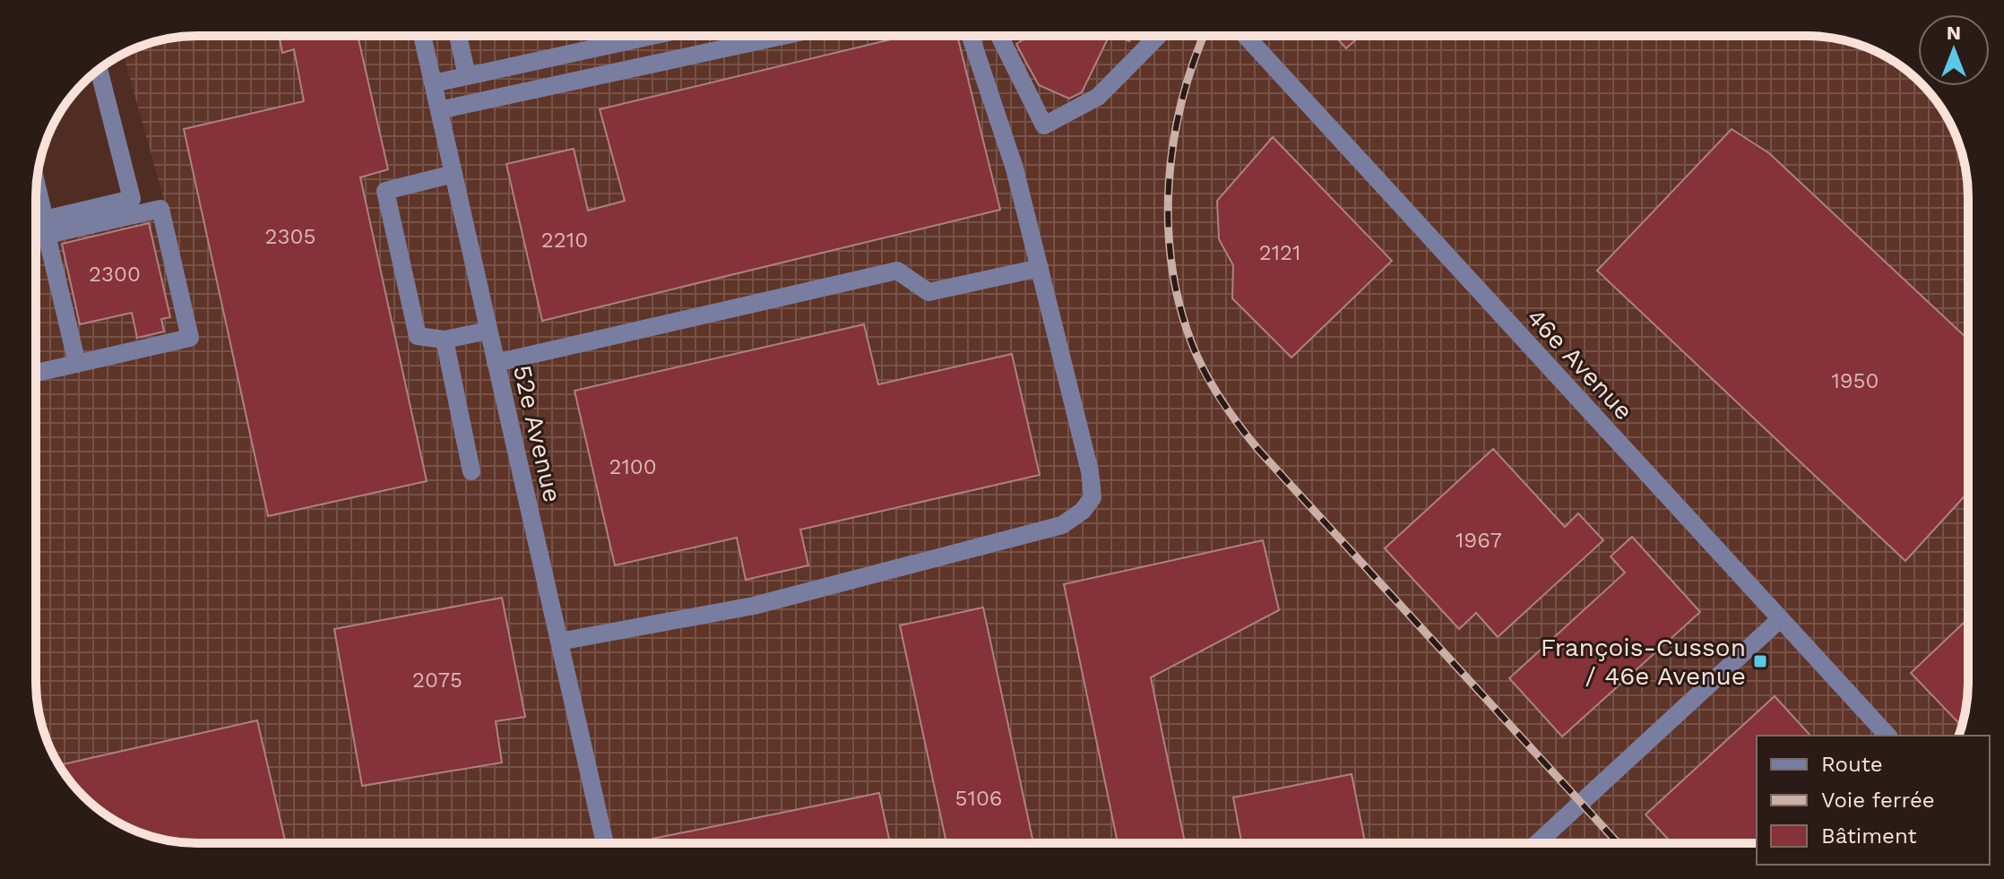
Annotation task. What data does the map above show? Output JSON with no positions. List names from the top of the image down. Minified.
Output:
{"streets":{"street":["46e Avenue","52e Avenue"]},"places":{"transit":["François-Cusson / 46e Avenue"]},"house_numbers":["2305","2210","2121","2300","1950","2100","1967","2075","5106"],"legend":["Route","Voie ferrée","Bâtiment"],"north":"top"}
